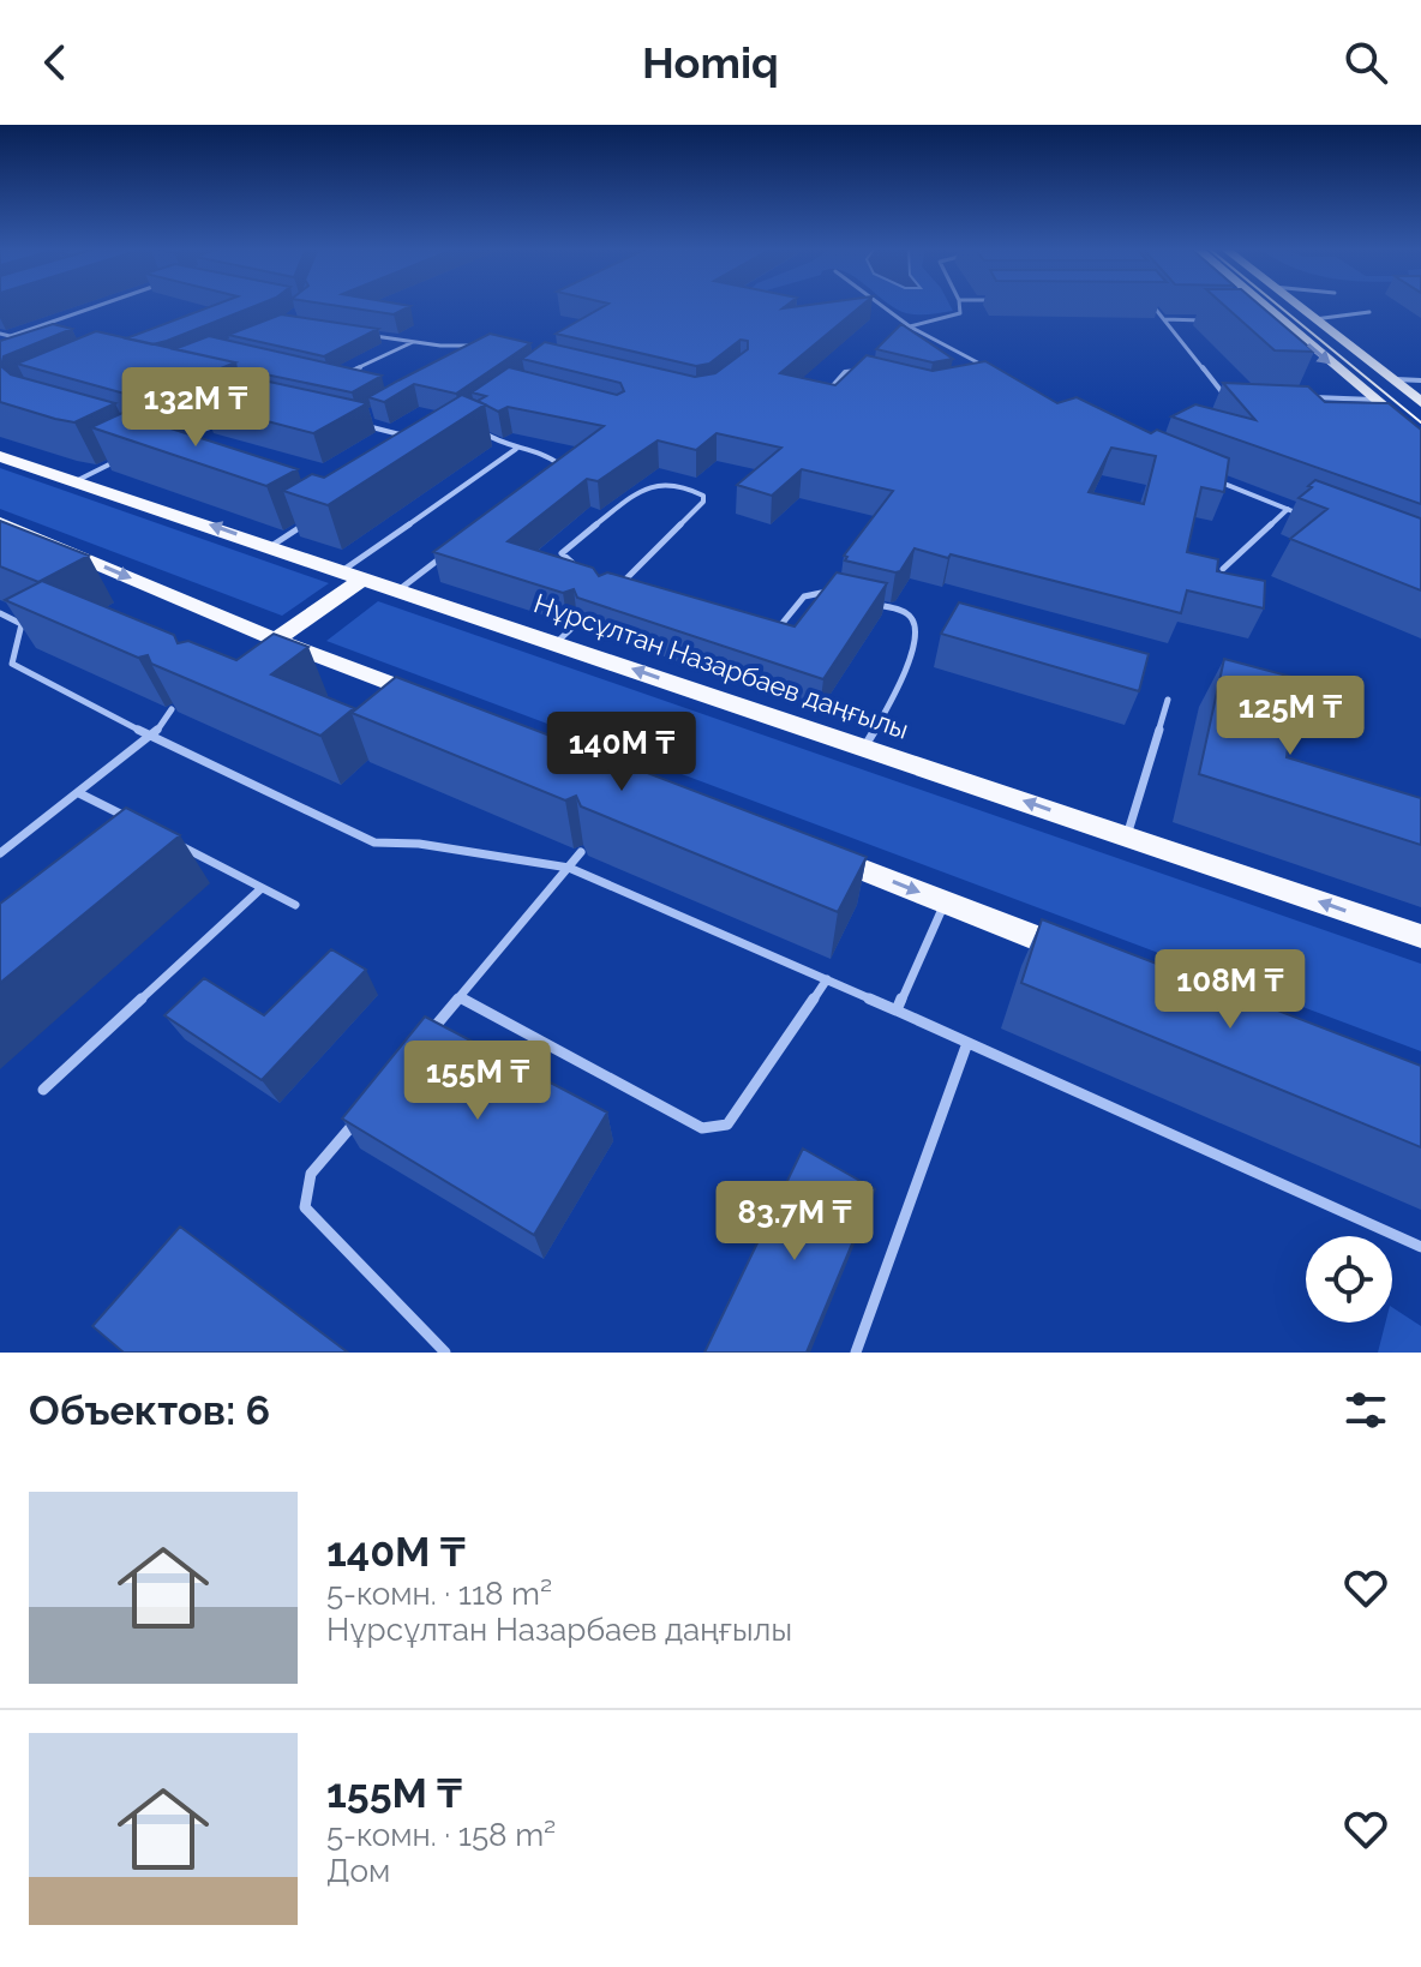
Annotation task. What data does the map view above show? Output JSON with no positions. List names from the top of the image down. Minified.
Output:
{"streets":{"main road":["Нұрсұлтан Назарбаев даңғылы"]},"page":{"header":"Homiq","price":["132M ₸","125M ₸","140M ₸","108M ₸","155M ₸","83.7M ₸"],"heading":"Объектов: 6","list":[{"name":"140M ₸","note":"5-комн. · 118 m² · Нұрсұлтан Назарбаев даңғылы"},{"name":"155M ₸","note":"5-комн. · 158 m² · Дом"}]}}
